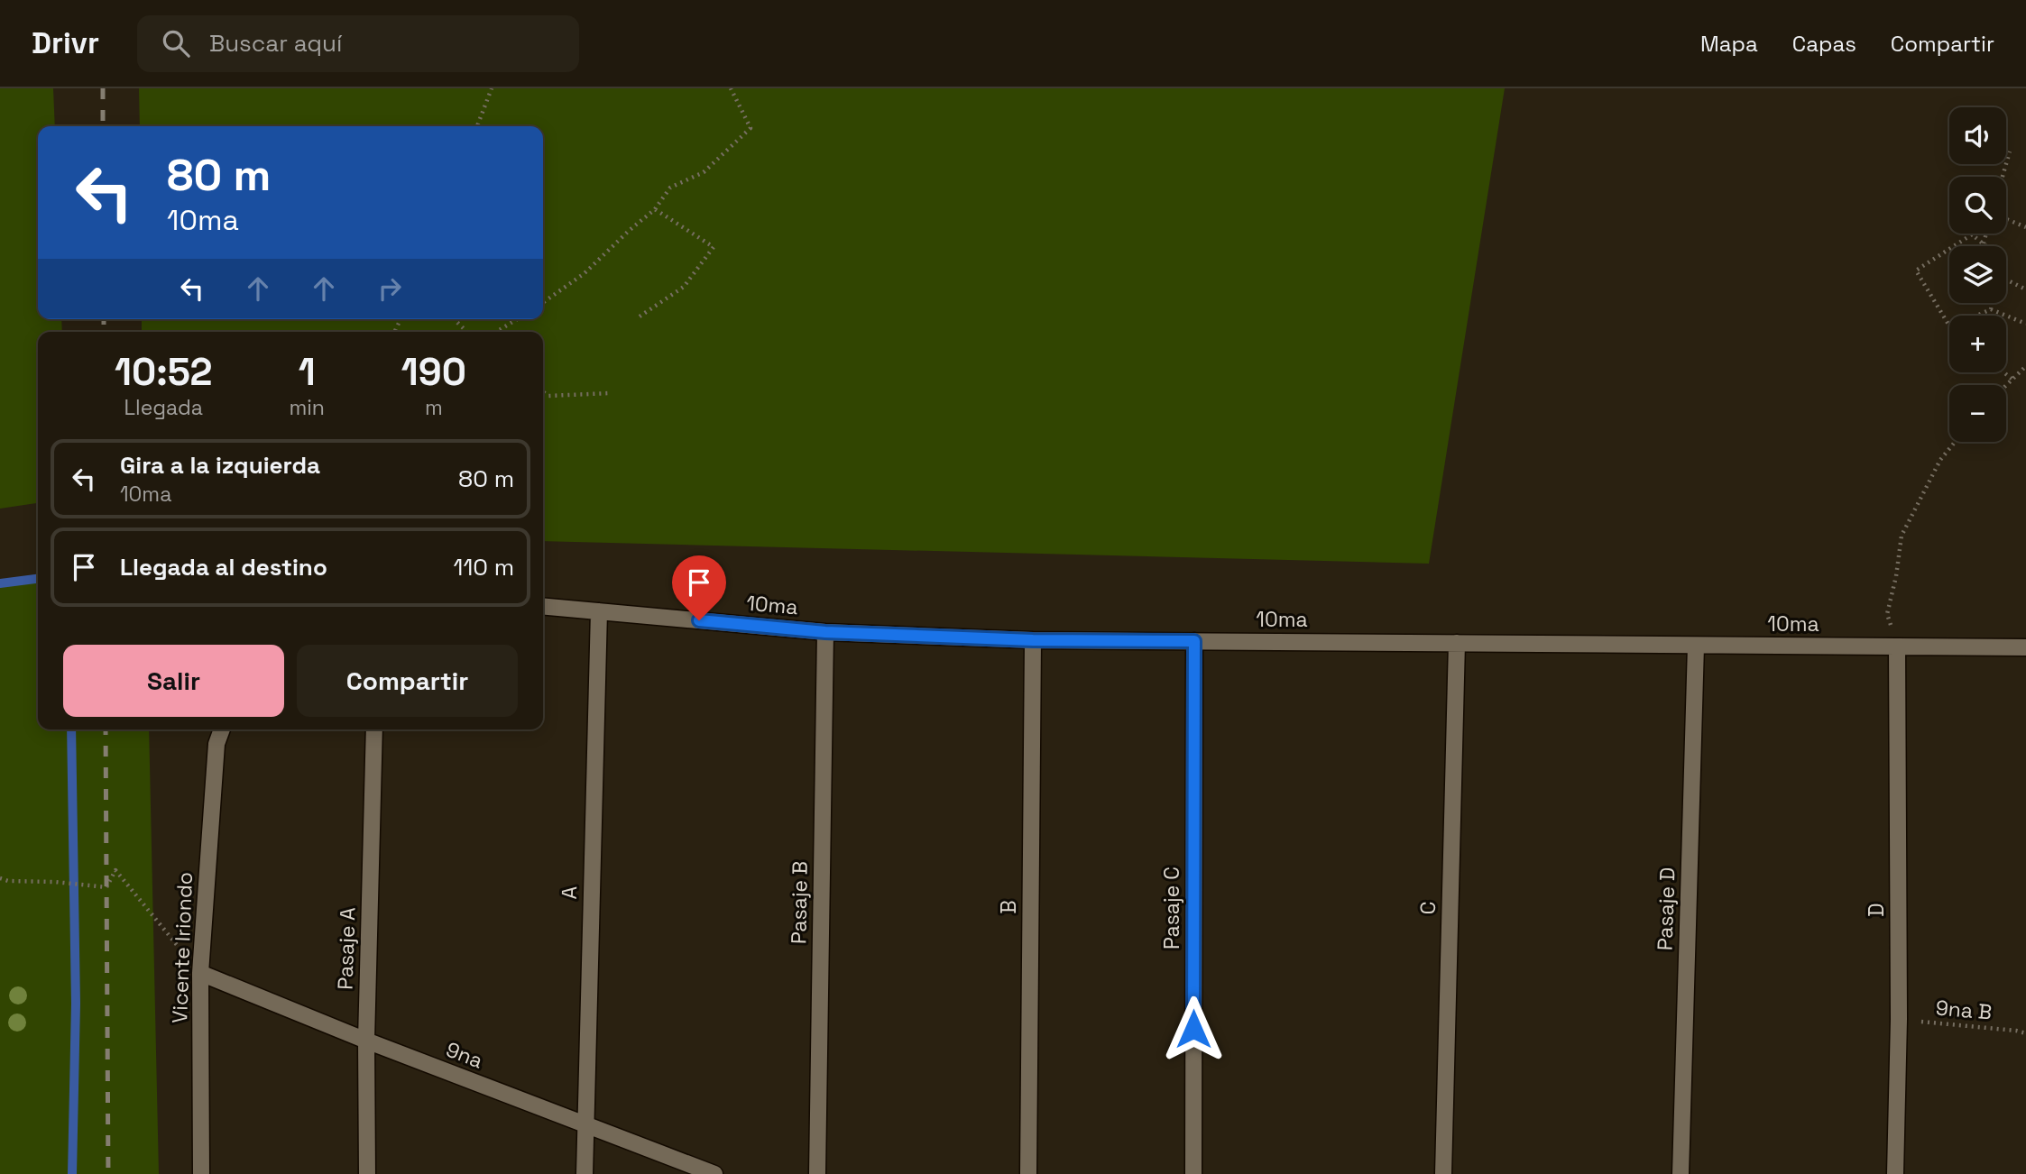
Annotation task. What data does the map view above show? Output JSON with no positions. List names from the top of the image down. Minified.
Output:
{"streets":{"street":["10ma","A","Pasaje B","B","Pasaje C","C","Pasaje D","D","Vicente Iriondo","Pasaje A","9na"],"path":["9na B"]},"crossings":[["10ma","A"],["10ma","Pasaje B"],["10ma","B"],["10ma","Pasaje C"],["10ma","C"],["10ma","Pasaje D"],["10ma","D"],["A","9na"],["D","9na B"],["Vicente Iriondo","9na"],["Pasaje A","9na"]],"page":{"header":"Drivr","search":"Buscar aquí","nav":["Mapa","Capas","Compartir"],"map_buttons":["+","−"],"turn":["80 m","10ma"],"eta":["10:52","Llegada","1","min","190","m"],"list":[{"name":"Gira a la izquierda","note":"10ma","value":"80 m"},{"name":"Llegada al destino","value":"110 m"}],"buttons":["Salir","Compartir"]}}
